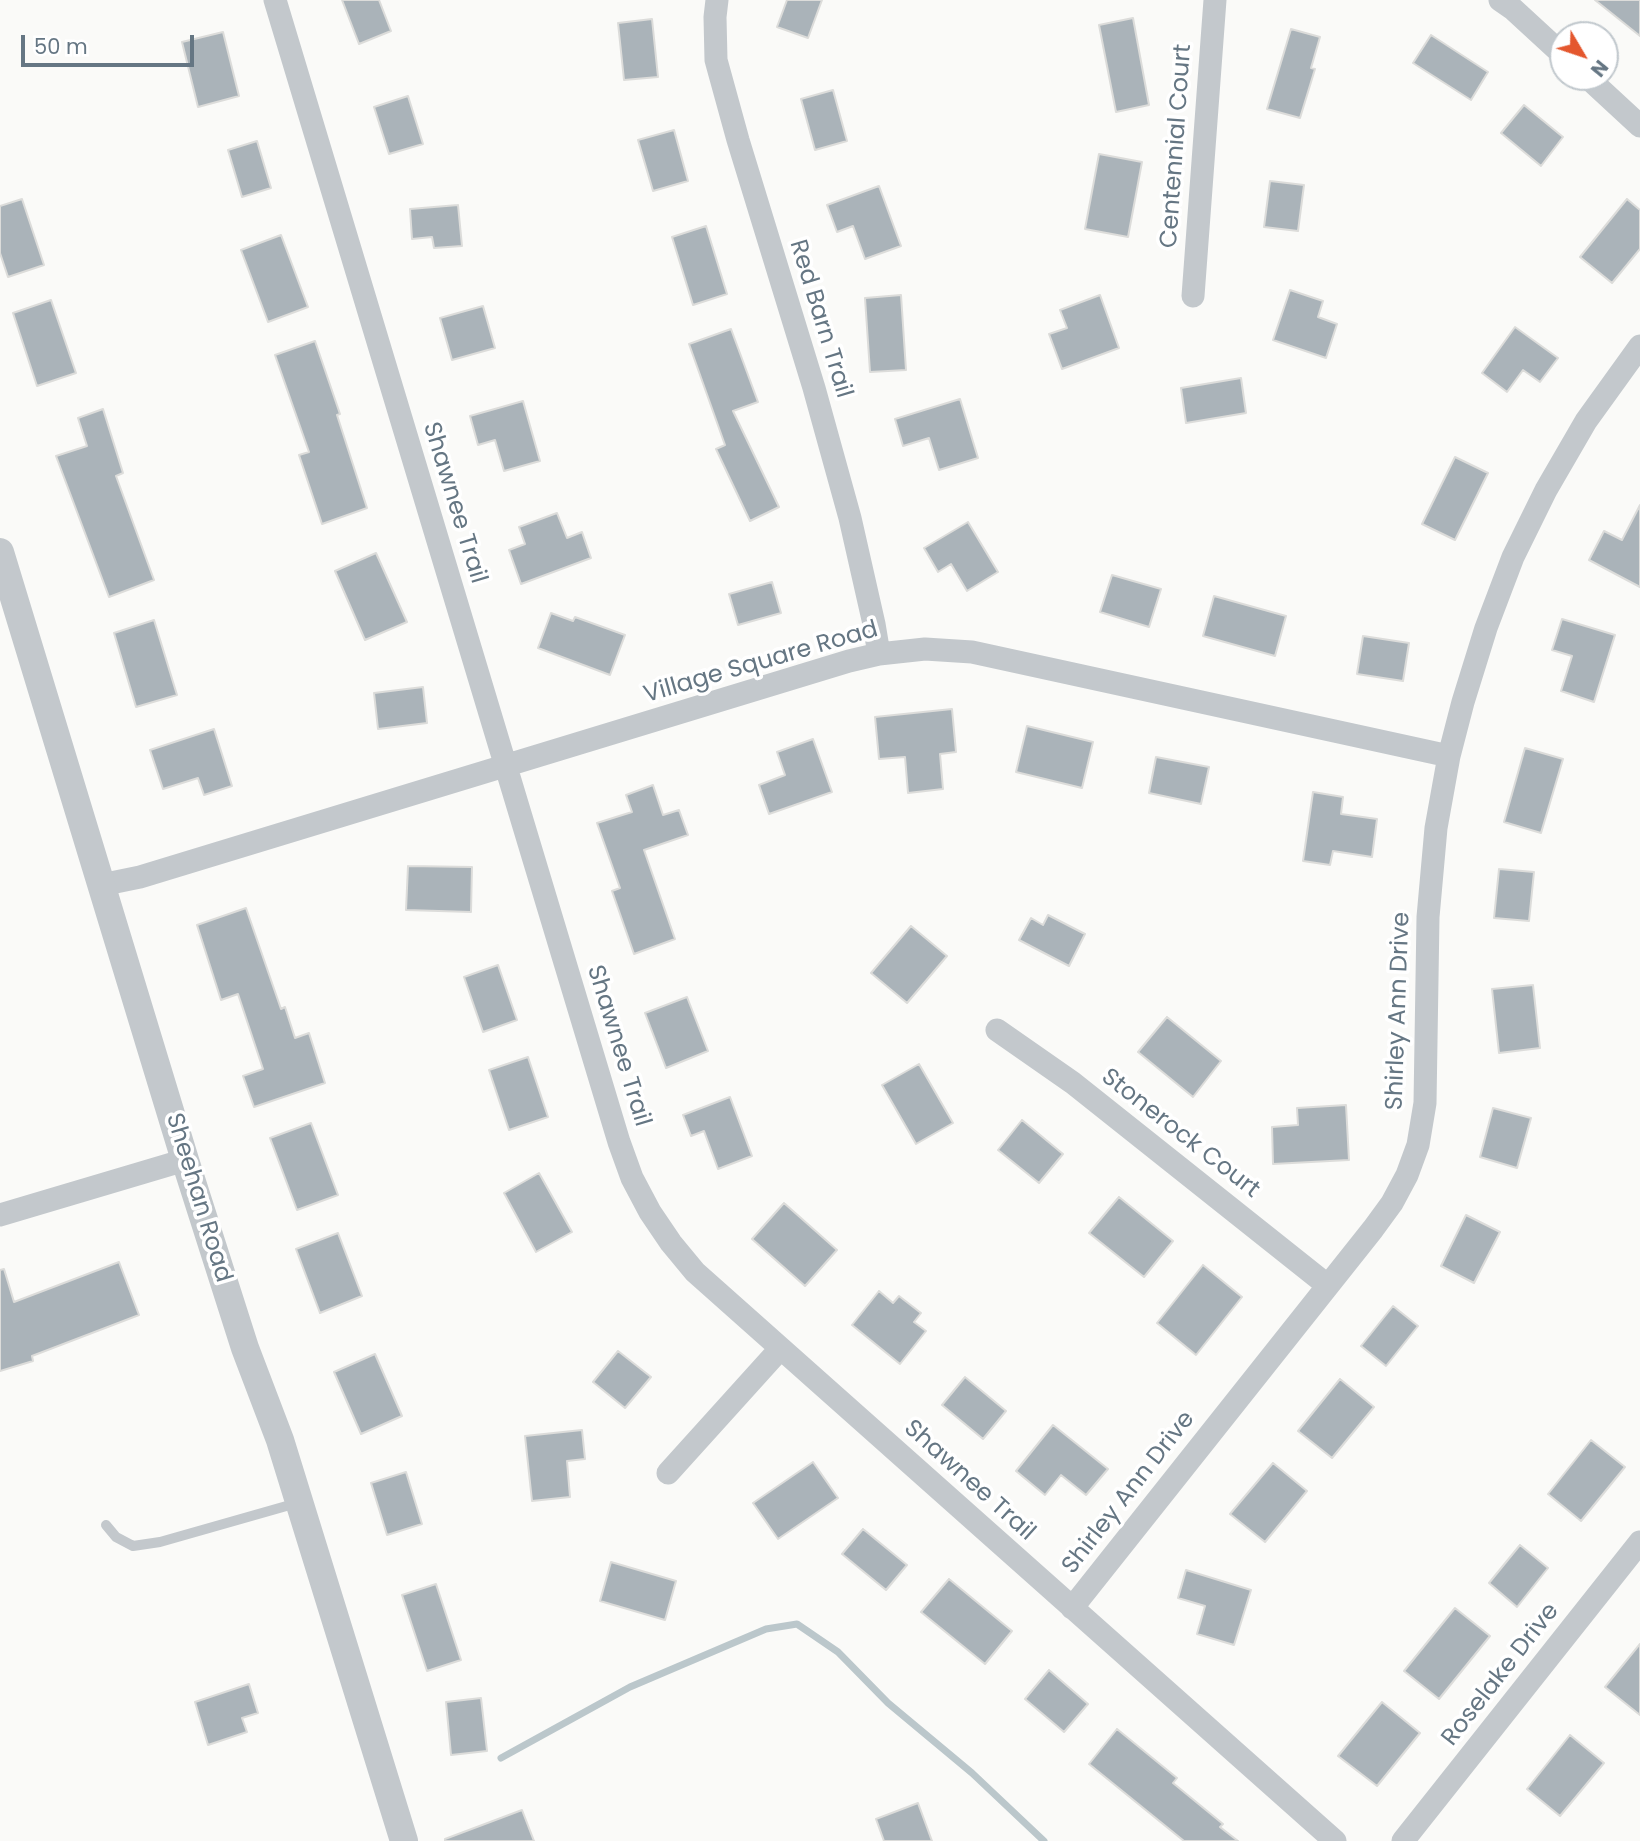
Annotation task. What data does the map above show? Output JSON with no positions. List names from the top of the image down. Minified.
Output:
{"streets":{"street":["Centennial Court","Red Barn Trail","Shawnee Trail","Village Square Road","Shirley Ann Drive","Stonerock Court","Sheehan Road","Roselake Drive"]},"crossings":[["Red Barn Trail","Village Square Road"],["Shawnee Trail","Village Square Road"],["Shawnee Trail","Shirley Ann Drive"],["Village Square Road","Shirley Ann Drive"],["Village Square Road","Sheehan Road"],["Shirley Ann Drive","Stonerock Court"]],"scale_bar":"50 m","north":"bottom right"}
